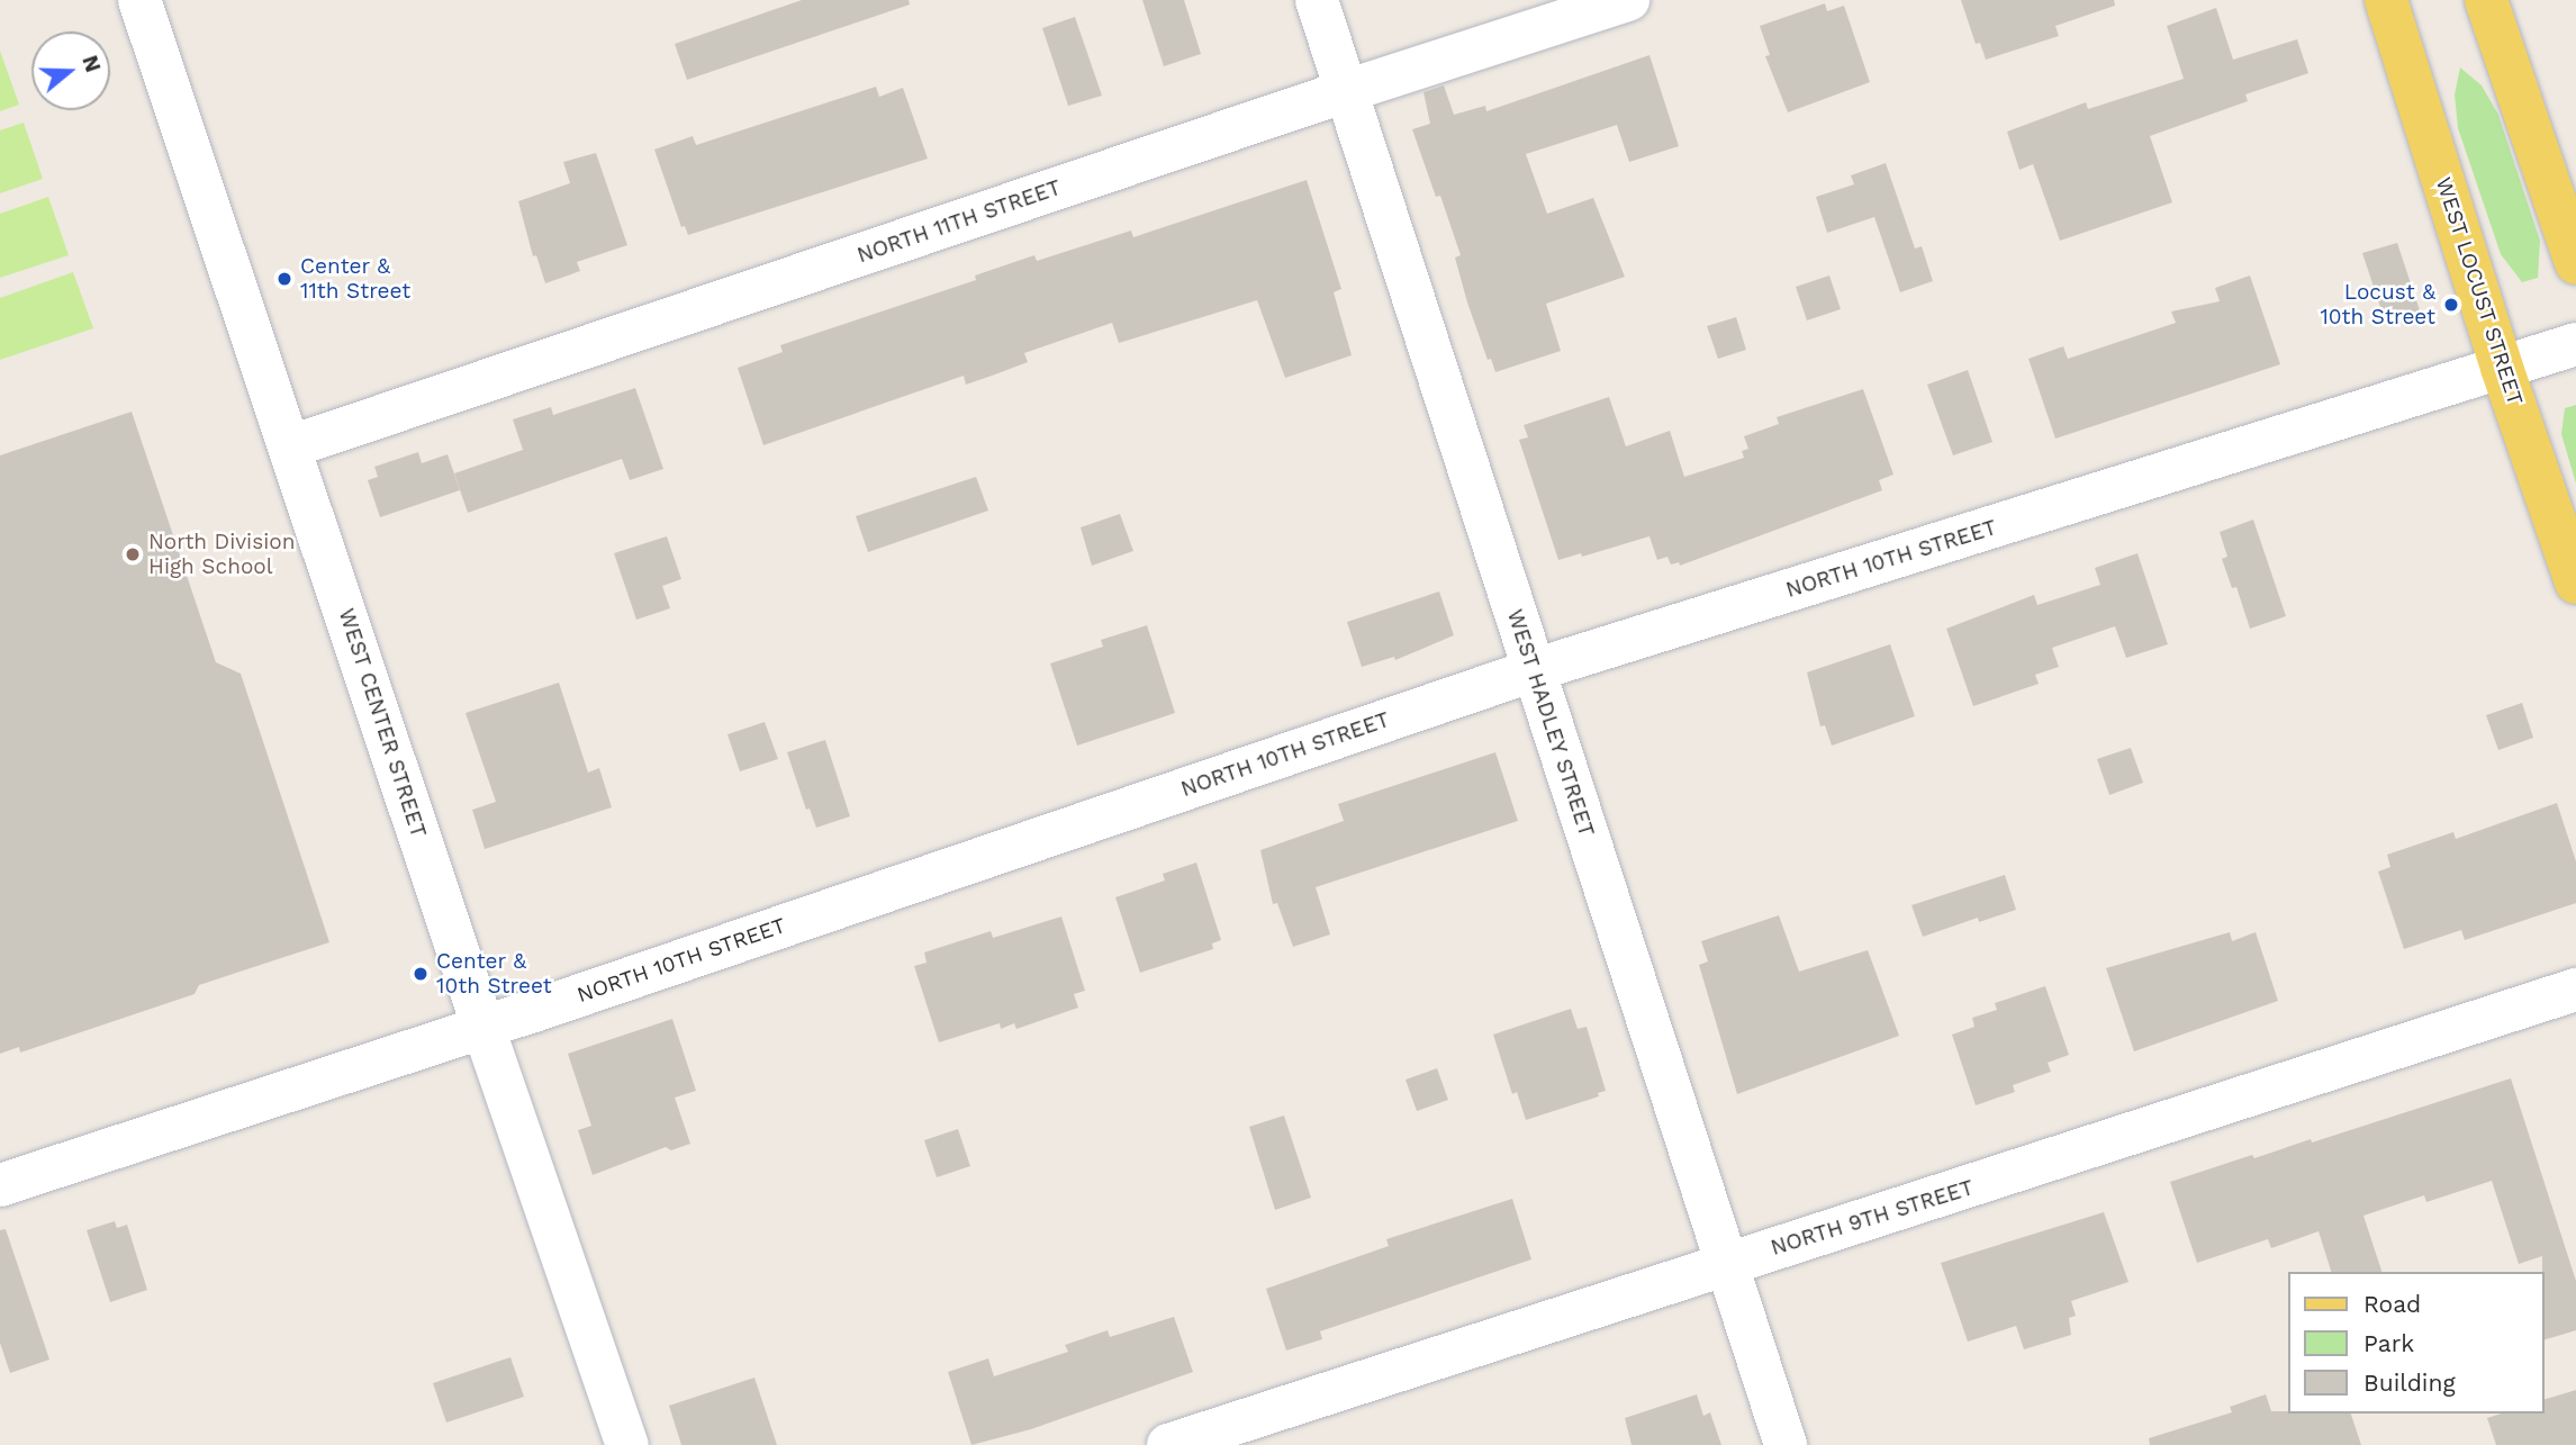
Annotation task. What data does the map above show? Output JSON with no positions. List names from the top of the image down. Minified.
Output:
{"streets":{"main road":["WEST LOCUST STREET"],"street":["NORTH 11TH STREET","NORTH 10TH STREET","WEST CENTER STREET","WEST HADLEY STREET","NORTH 9TH STREET"]},"crossings":[["NORTH 11TH STREET","WEST CENTER STREET"],["NORTH 11TH STREET","WEST HADLEY STREET"],["WEST LOCUST STREET","NORTH 10TH STREET"],["NORTH 10TH STREET","WEST CENTER STREET"],["NORTH 10TH STREET","WEST HADLEY STREET"],["WEST HADLEY STREET","NORTH 9TH STREET"]],"places":["Center & 11th Street","Locust & 10th Street","North Division High School","Center & 10th Street"],"legend":["Road","Park","Building"],"north":"right"}
